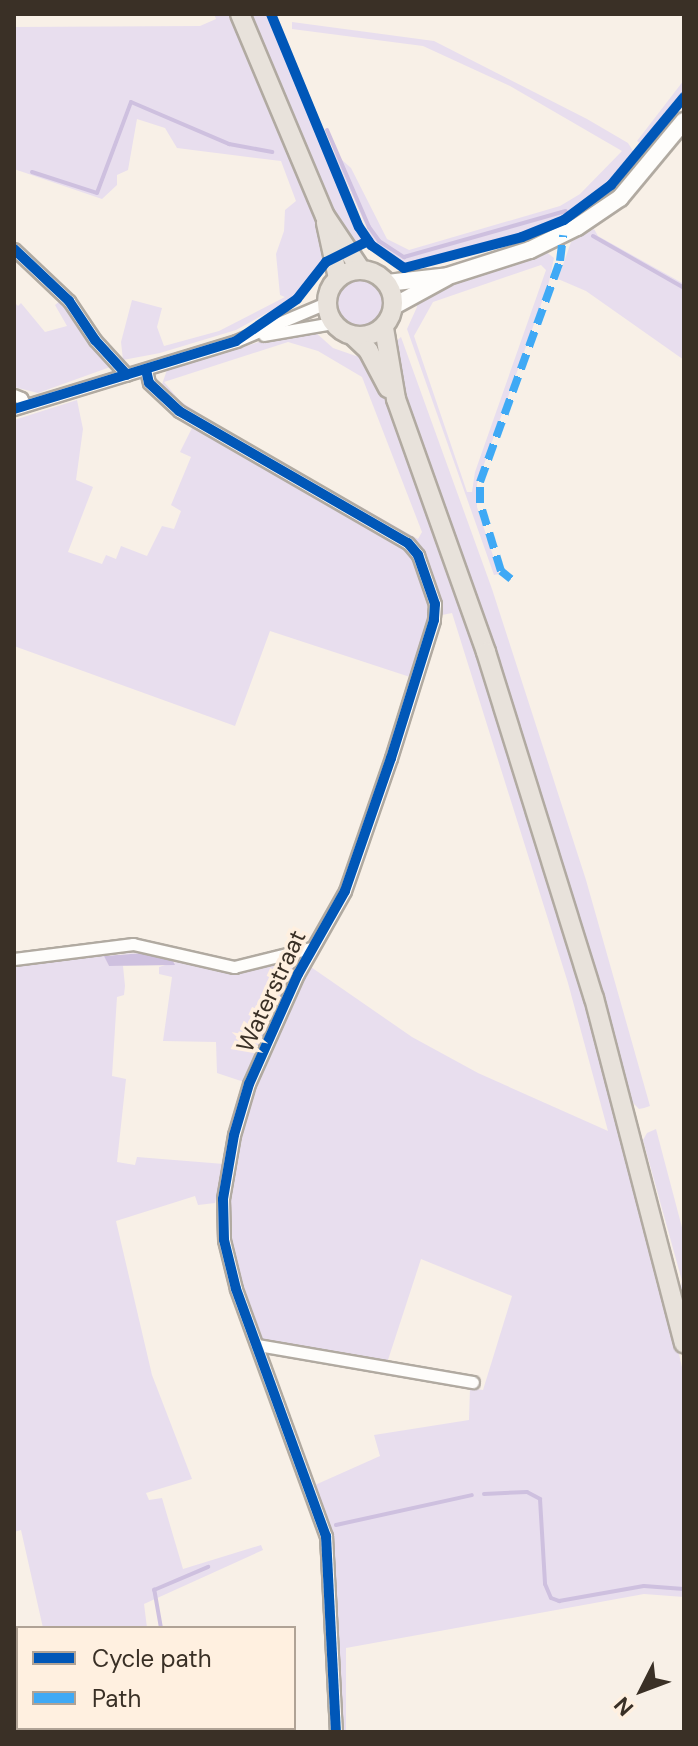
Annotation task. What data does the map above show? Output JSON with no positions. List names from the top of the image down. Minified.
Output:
{"streets":{"street":["Waterstraat"]},"legend":["Cycle path","Path"],"north":"bottom left"}
